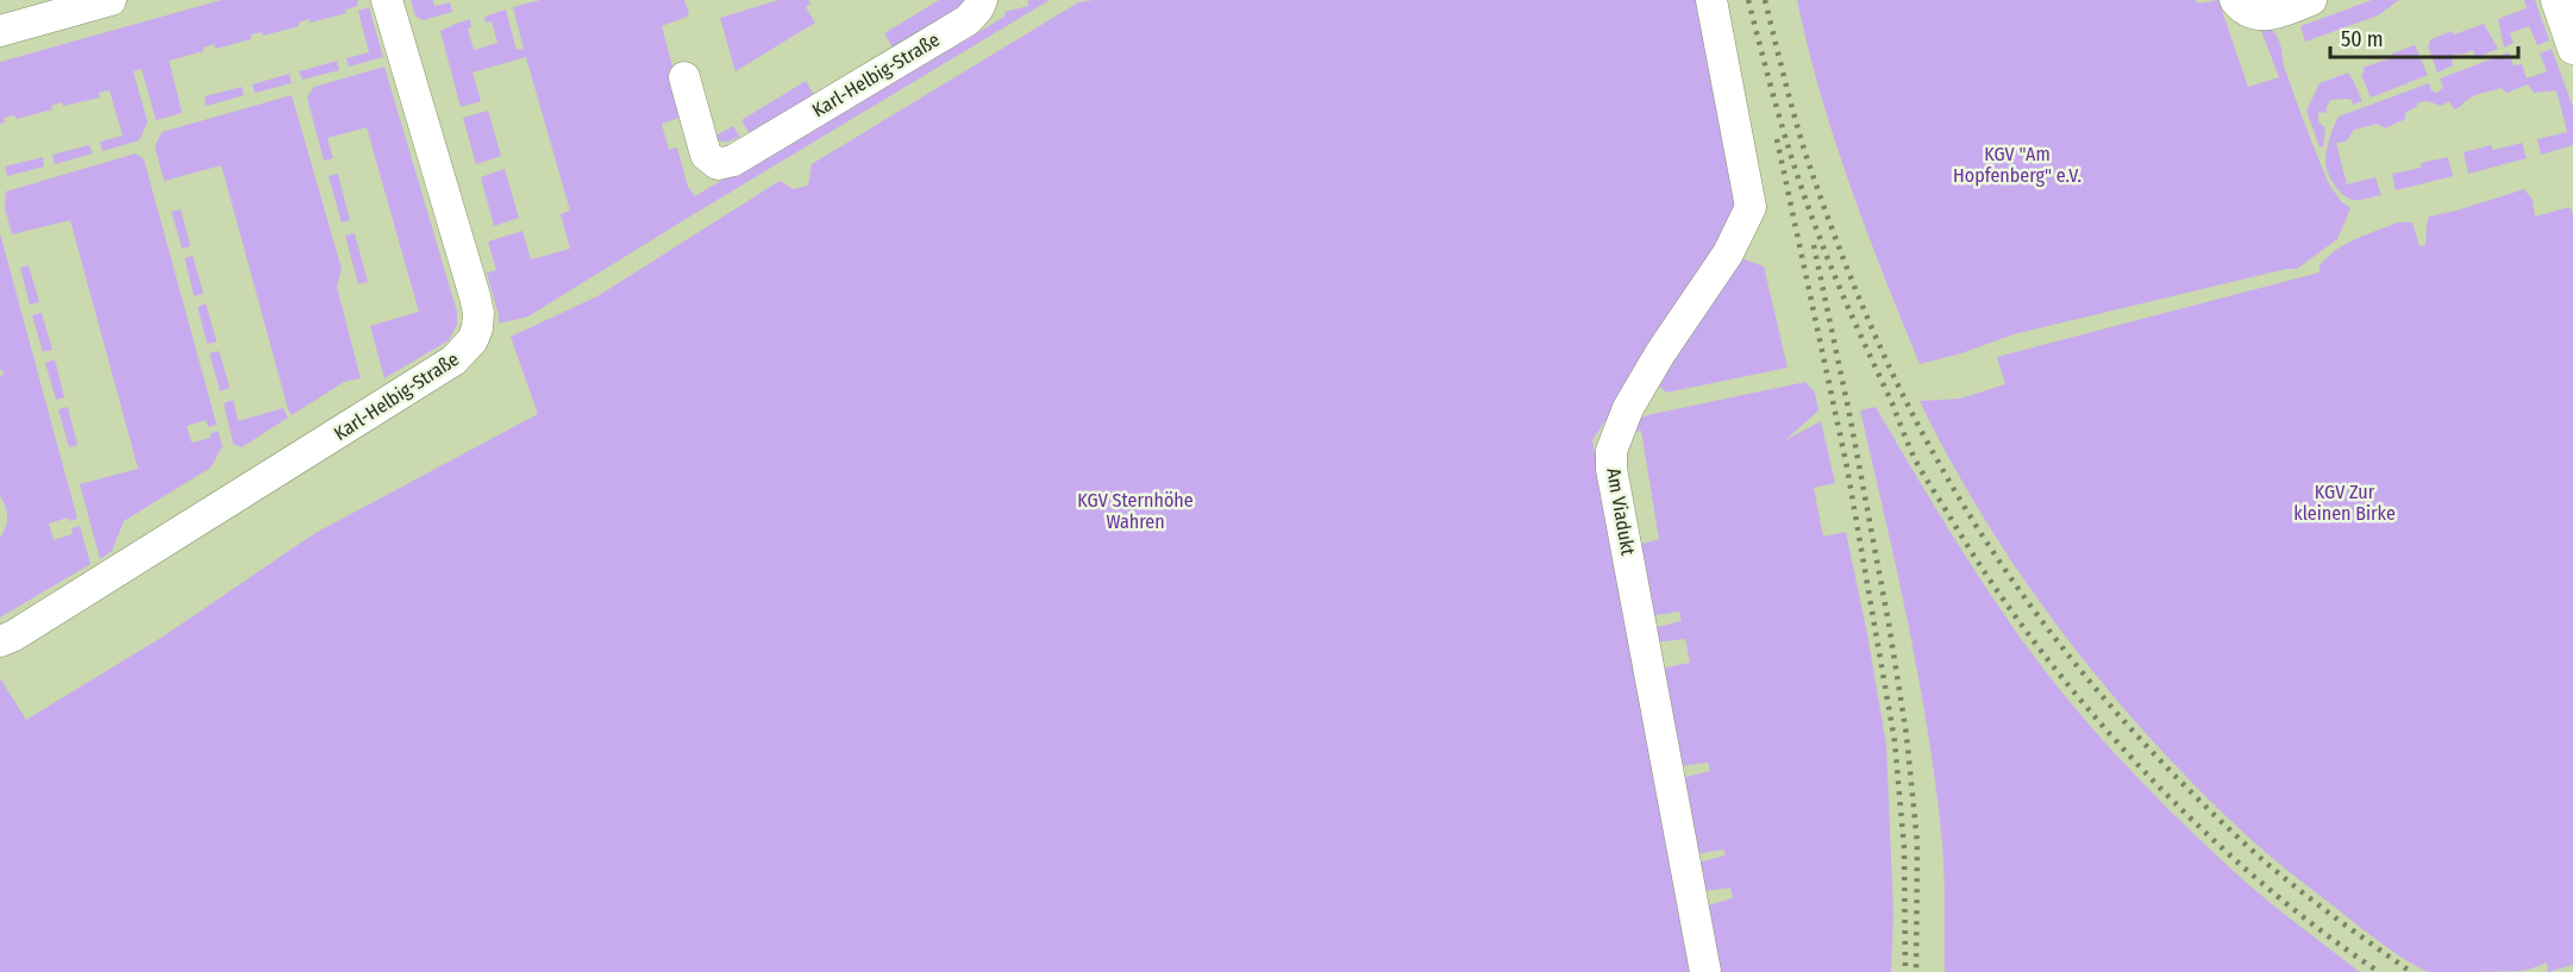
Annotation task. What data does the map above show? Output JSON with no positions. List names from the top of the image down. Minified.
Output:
{"streets":{"street":["Karl-Helbig-Straße","Am Viadukt"]},"parks":["KGV \"Am Hopfenberg\" e.V.","KGV Zur kleinen Birke","KGV Sternhöhe Wahren"],"scale_bar":"50 m"}
